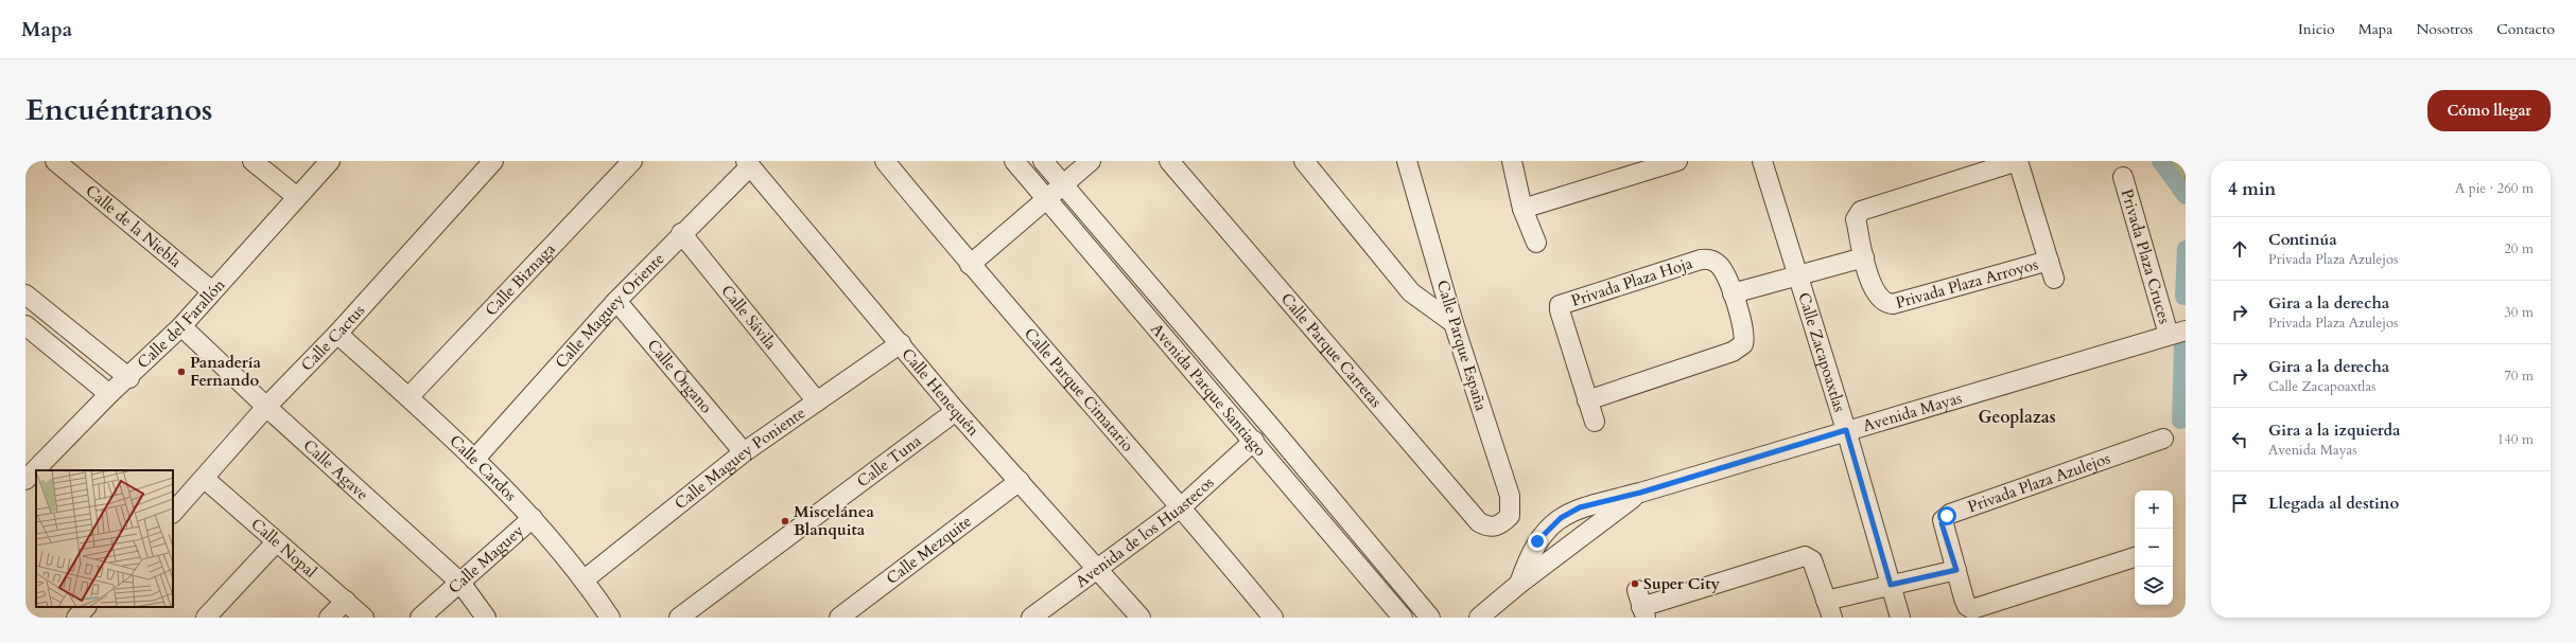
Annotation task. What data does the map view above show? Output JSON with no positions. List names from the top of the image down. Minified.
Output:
{"streets":{"street":["Calle de la Niebla","Privada Plaza Cruces","Calle Biznaga","Privada Plaza Hoja","Privada Plaza Arroyos","Calle Maguey Oriente","Calle Sávila","Calle del Farallón","Calle Cactus","Calle Parque España","Calle Parque Carretas","Calle Zacapoaxtlas","Calle Órgano","Avenida Parque Santiago","Calle Parque Cimatario","Calle Henequén","Avenida Mayas","Calle Maguey Poniente","Calle Tuna","Calle Cardos","Calle Agave","Privada Plaza Azulejos","Avenida de los Huastecos","Calle Nopal","Calle Mezquite","Calle Maguey"]},"crossings":[["Calle de la Niebla","Calle del Farallón"],["Privada Plaza Cruces","Avenida Mayas"],["Calle Biznaga","Calle Cardos"],["Calle Maguey Oriente","Calle Sávila"],["Calle Maguey Oriente","Calle Órgano"],["Calle Maguey Oriente","Calle Henequén"],["Calle Maguey Oriente","Calle Cardos"],["Calle Sávila","Calle Maguey Poniente"],["Calle del Farallón","Calle Agave"],["Calle Cactus","Calle Cardos"],["Calle Cactus","Calle Agave"],["Calle Cactus","Calle Nopal"],["Calle Parque España","Calle Parque Carretas"],["Calle Zacapoaxtlas","Avenida Mayas"],["Calle Órgano","Calle Maguey Poniente"],["Avenida Parque Santiago","Avenida de los Huastecos"],["Calle Parque Cimatario","Avenida de los Huastecos"],["Calle Henequén","Calle Maguey Poniente"],["Calle Henequén","Calle Tuna"],["Calle Henequén","Avenida de los Huastecos"],["Calle Henequén","Calle Mezquite"],["Calle Maguey Poniente","Calle Cardos"],["Calle Cardos","Calle Maguey"],["Calle Agave","Calle Maguey"]],"districts":["Geoplazas"],"places":["Panadería Fernando","Miscelánea Blanquita","Super City"],"page":{"header":"Mapa","nav":["Inicio","Mapa","Nosotros","Contacto"],"title":"Encuéntranos","buttons":"Cómo llegar","heading":["4 min","A pie · 260 m"],"list":[["Continúa","Privada Plaza Azulejos","20 m"],["Gira a la derecha","Privada Plaza Azulejos","30 m"],["Gira a la derecha","Calle Zacapoaxtlas","70 m"],["Gira a la izquierda","Avenida Mayas","140 m"],"Llegada al destino"],"map_buttons":["+","−"]}}
